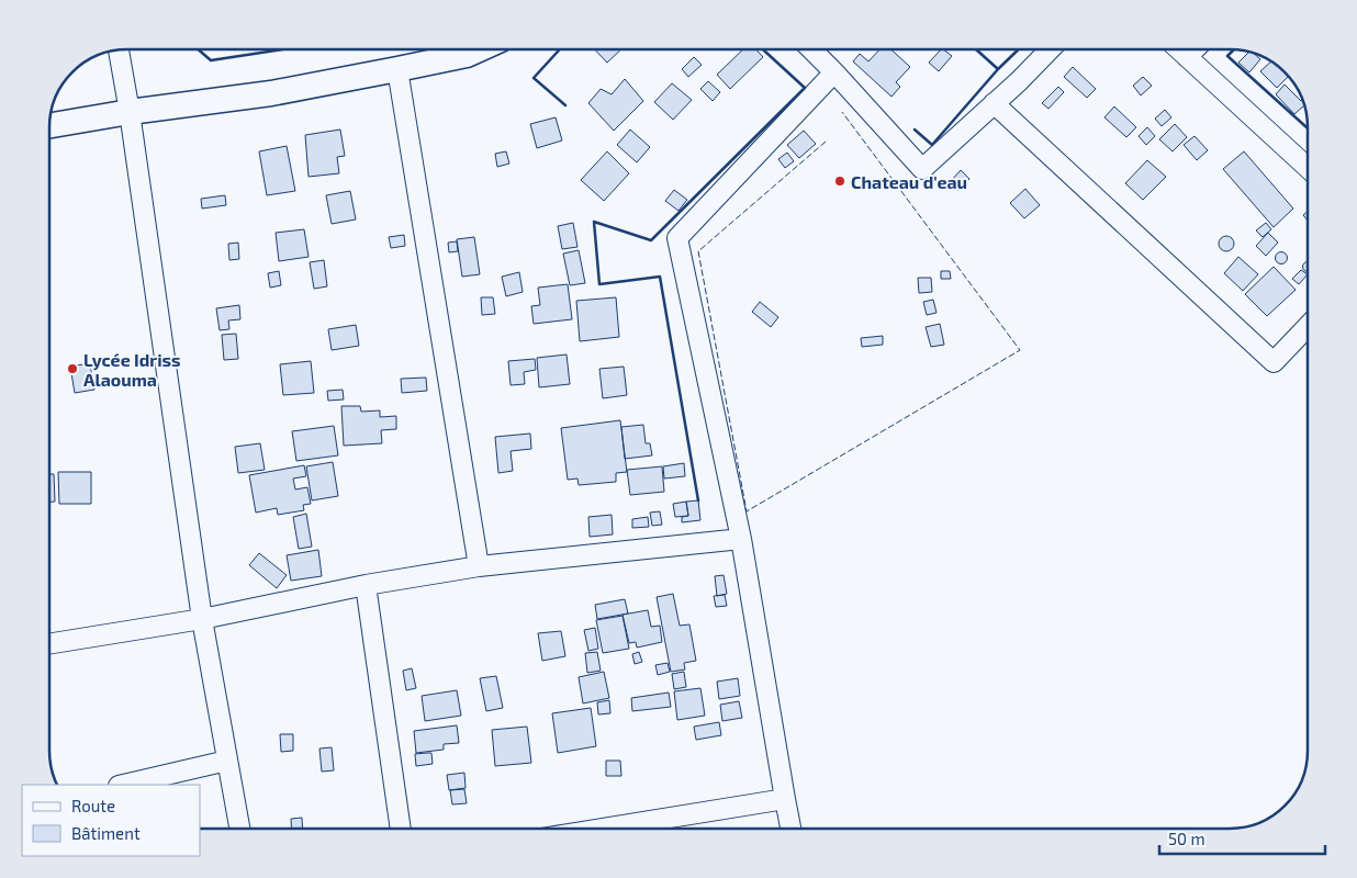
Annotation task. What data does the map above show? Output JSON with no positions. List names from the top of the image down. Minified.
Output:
{"places":["Chateau d'eau","Lycée Idriss Alaouma"],"legend":["Route","Bâtiment"],"scale_bar":"50 m"}
